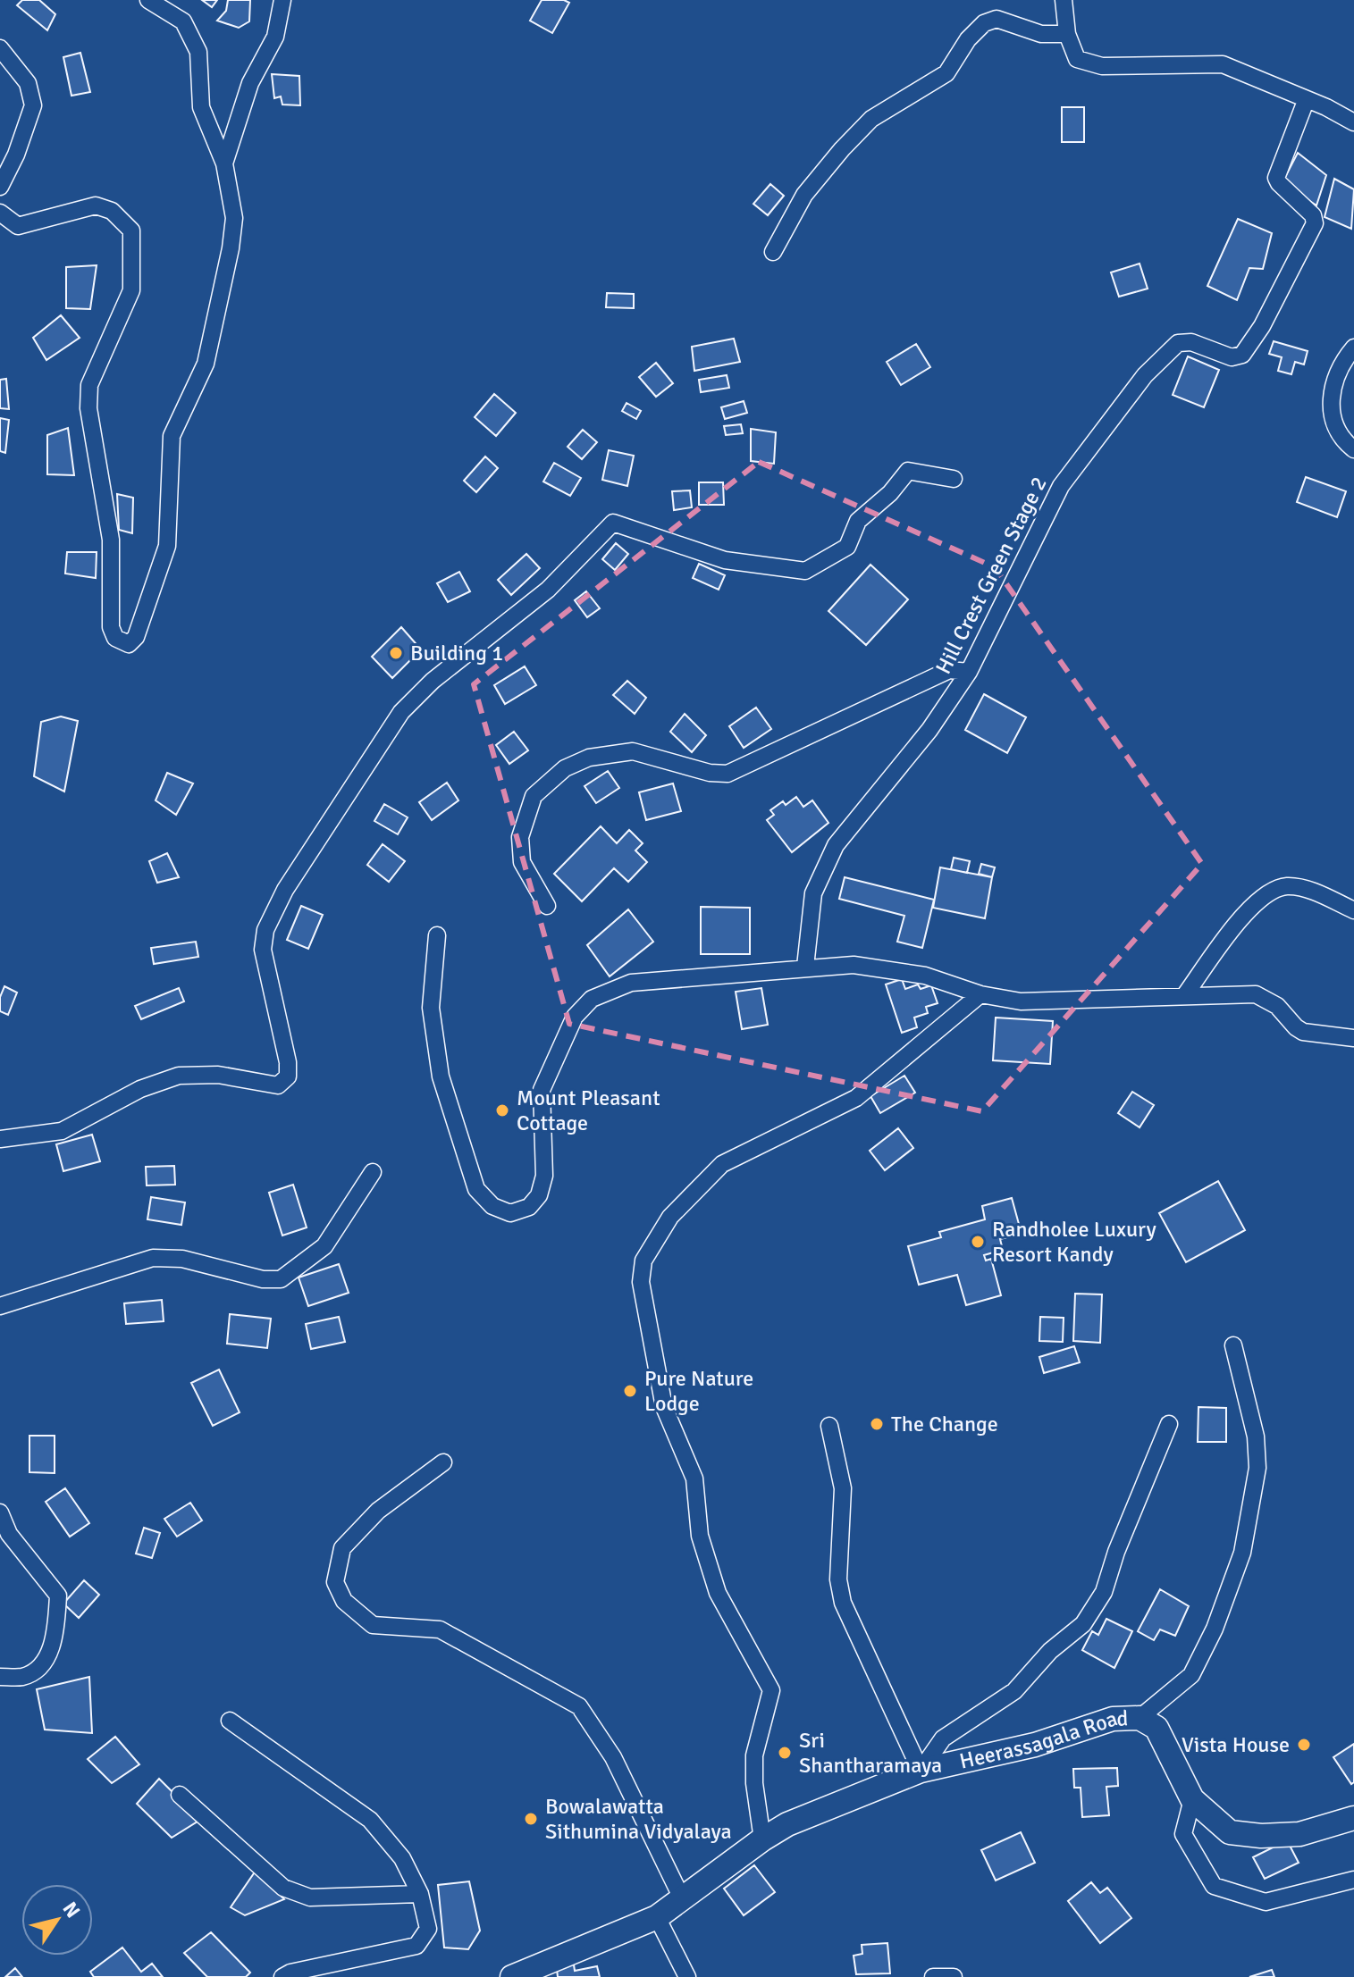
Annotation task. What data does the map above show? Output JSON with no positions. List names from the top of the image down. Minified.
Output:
{"streets":{"street":["Hill Crest Green Stage 2","Heerassagala Road"]},"places":["Building 1","Mount Pleasant Cottage","Randholee Luxury Resort Kandy","Pure Nature Lodge","The Change","Vista House","Sri Shantharamaya","Bowalawatta Sithumina Vidyalaya"],"north":"top right"}
